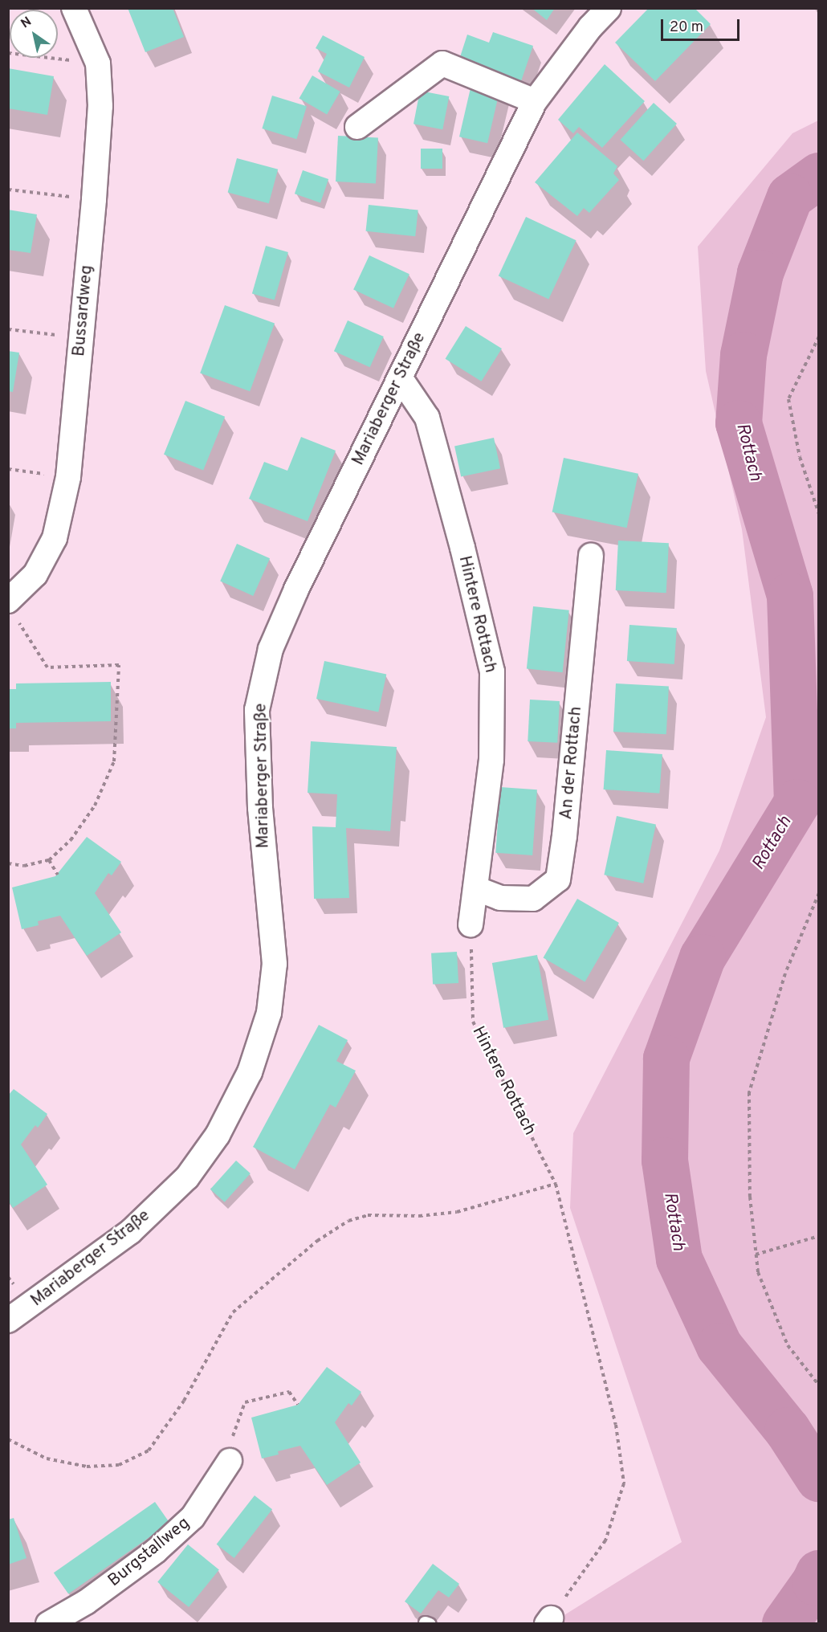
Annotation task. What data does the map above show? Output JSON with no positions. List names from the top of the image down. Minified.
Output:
{"streets":{"street":["Bussardweg","Mariaberger Straße","Hintere Rottach","An der Rottach","Burgstallweg"]},"crossings":[["Mariaberger Straße","Hintere Rottach"],["Hintere Rottach","An der Rottach"]],"water":["Rottach"],"scale_bar":"20 m","north":"top left"}
